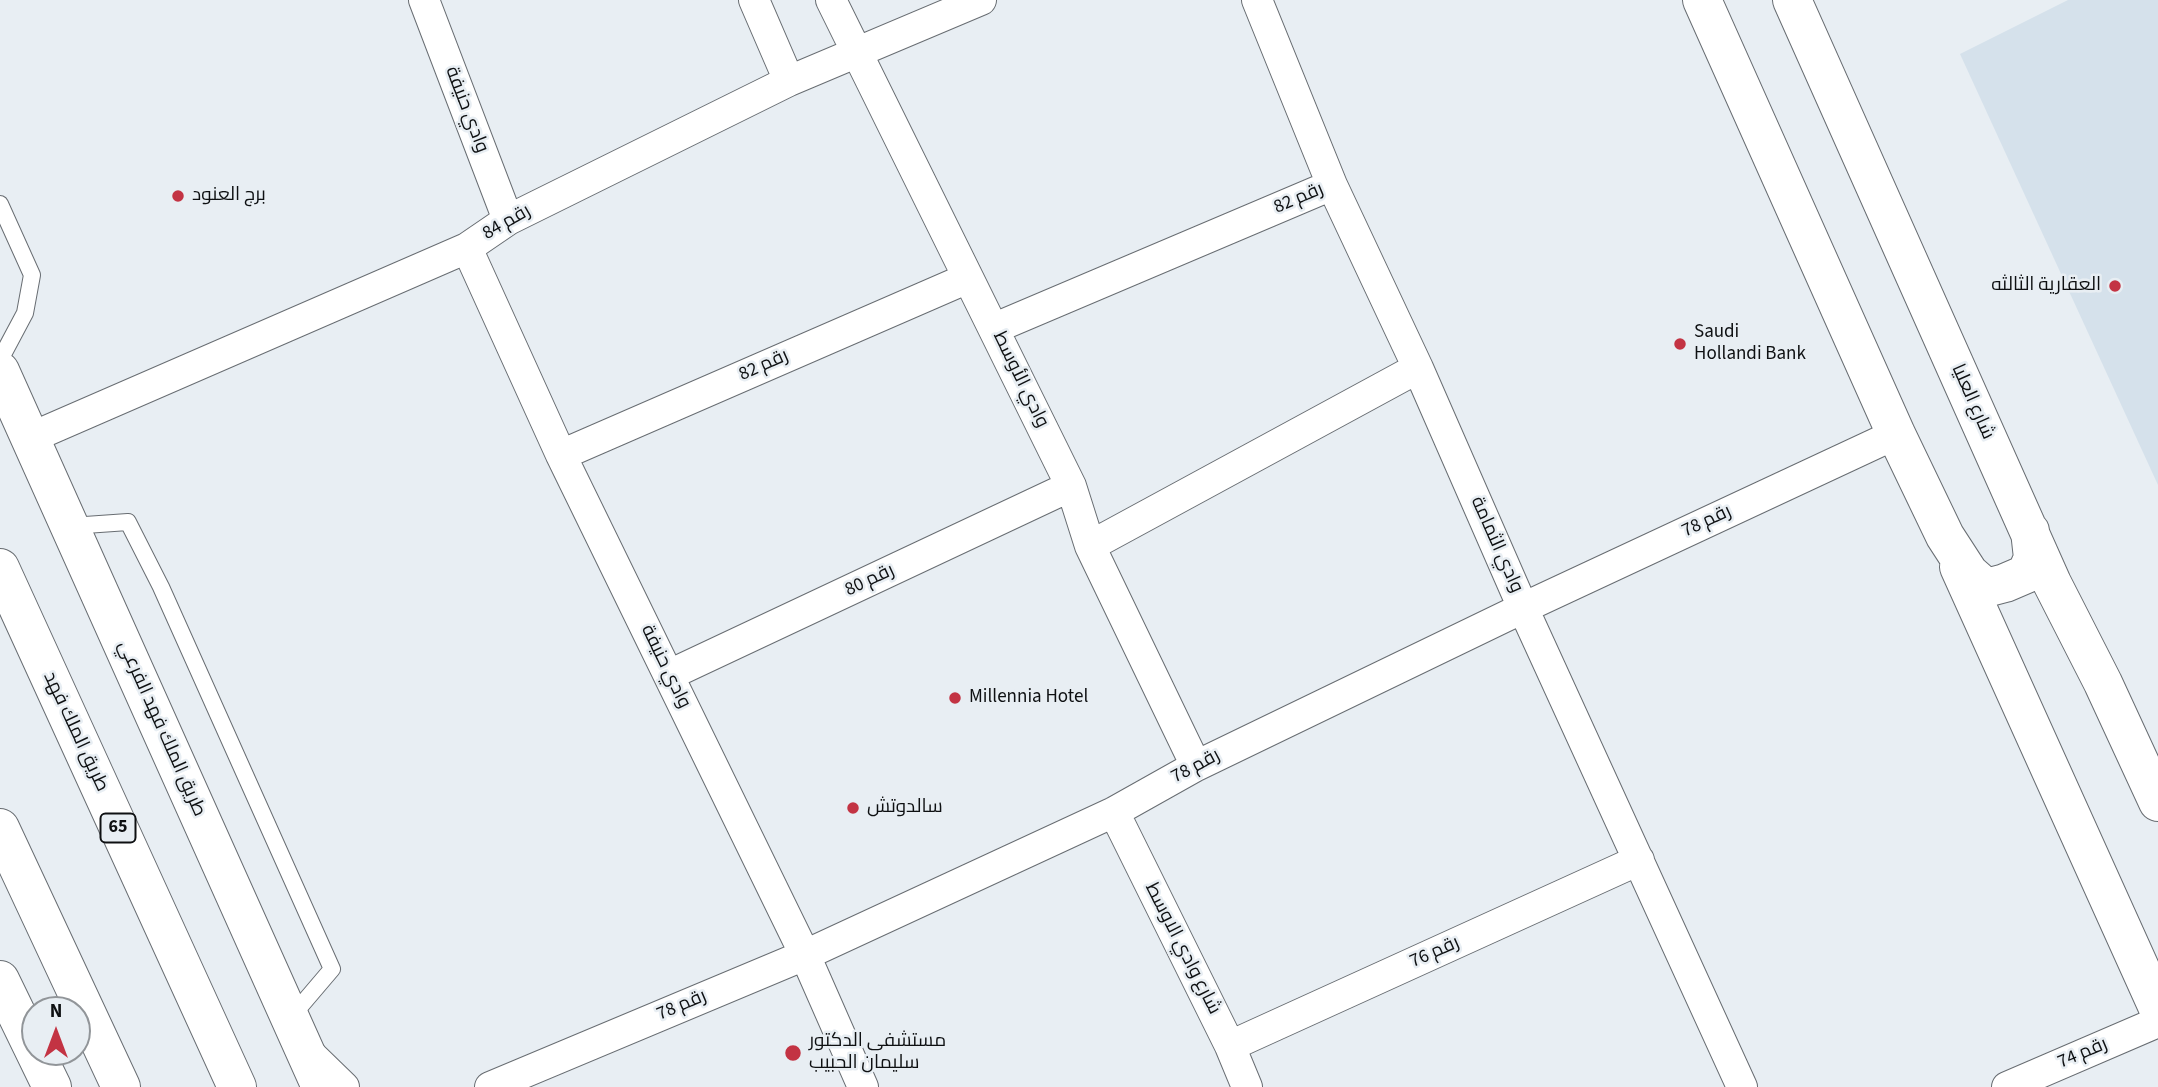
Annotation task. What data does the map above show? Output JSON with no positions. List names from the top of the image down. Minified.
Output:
{"streets":{"main road":["شارع العليا","طريق الملك فهد الفرعي","طريق الملك فهد","65"],"street":["وادي حنيفة","رقم 82","رقم 84","وادي الأوسط","رقم 78","وادي الثمامة","رقم 80","شارع وادي الاوسط","رقم 76","رقم 74"]},"crossings":[["وادي حنيفة","رقم 82"],["وادي حنيفة","رقم 84"],["وادي حنيفة","رقم 78"],["وادي حنيفة","رقم 80"],["رقم 82","وادي الأوسط"],["رقم 82","وادي الثمامة"],["رقم 84","وادي الأوسط"],["رقم 84","طريق الملك فهد الفرعي"],["وادي الأوسط","رقم 78"],["وادي الأوسط","رقم 80"],["رقم 78","وادي الثمامة"],["رقم 78","شارع وادي الاوسط"],["وادي الثمامة","رقم 76"],["شارع وادي الاوسط","رقم 76"]],"places":["برج العنود","العقارية الثالثه","Saudi Hollandi Bank","Millennia Hotel","سالدوتش","مستشفى الدكتور سليمان الحبيب"],"north":"top"}
